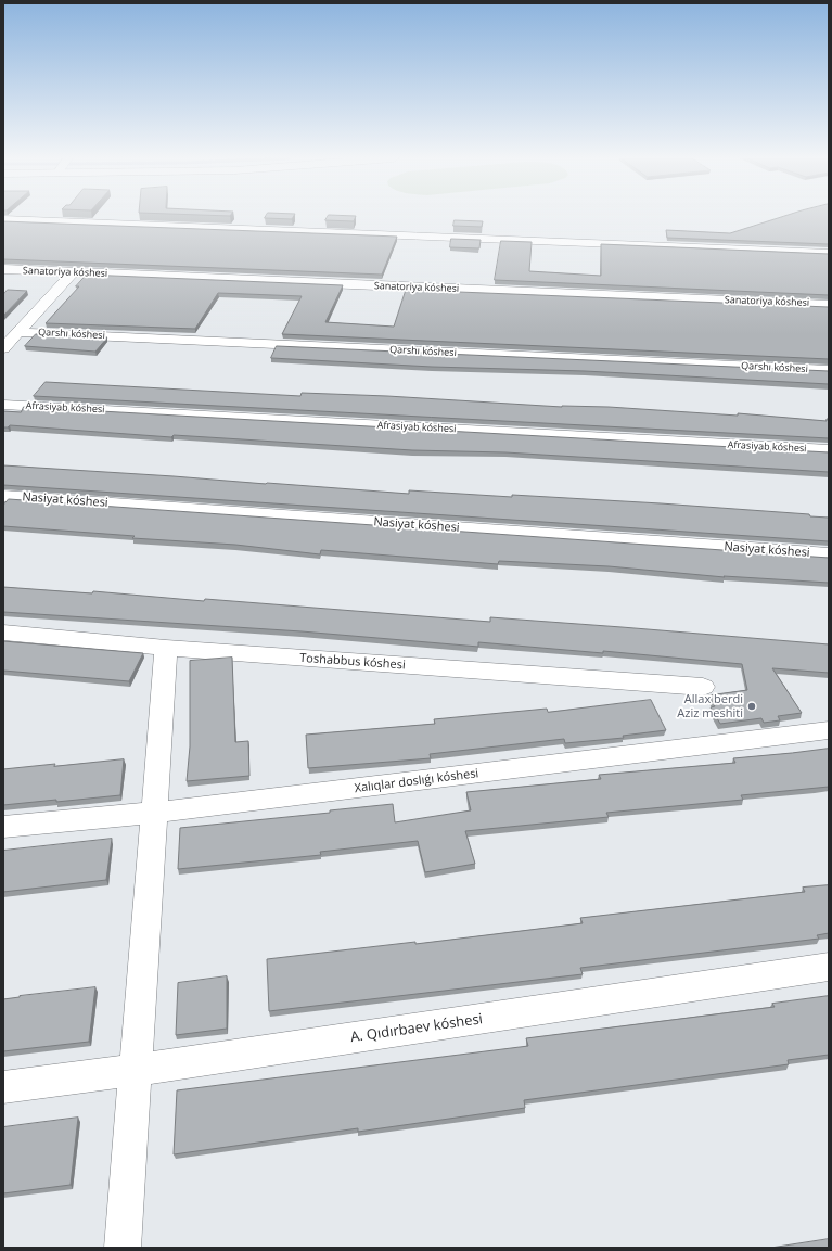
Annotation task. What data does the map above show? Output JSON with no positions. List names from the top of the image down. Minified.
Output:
{"streets":{"street":["Sanatoriya kóshesi","Qarshı kóshesi","Afrasiyab kóshesi","Nasiyat kóshesi","Toshabbus kóshesi","Xalıqlar doslıǵı kóshesi","A. Qıdırbaev kóshesi"]},"places":["Allax berdi Aziz meshiti"]}
